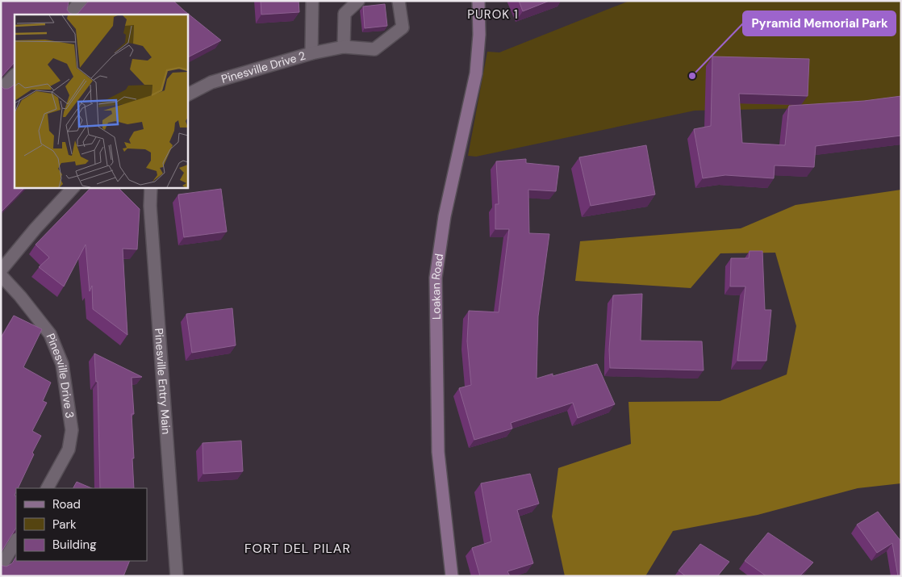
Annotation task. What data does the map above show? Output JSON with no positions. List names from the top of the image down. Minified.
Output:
{"streets":{"main road":["Loakan Road"],"street":["Pinesville Drive 2","Pinesville Drive 3","Pinesville Entry Main"]},"districts":["PUROK 1","FORT DEL PILAR"],"places":["Pyramid Memorial Park"],"legend":["Road","Park","Building"]}
